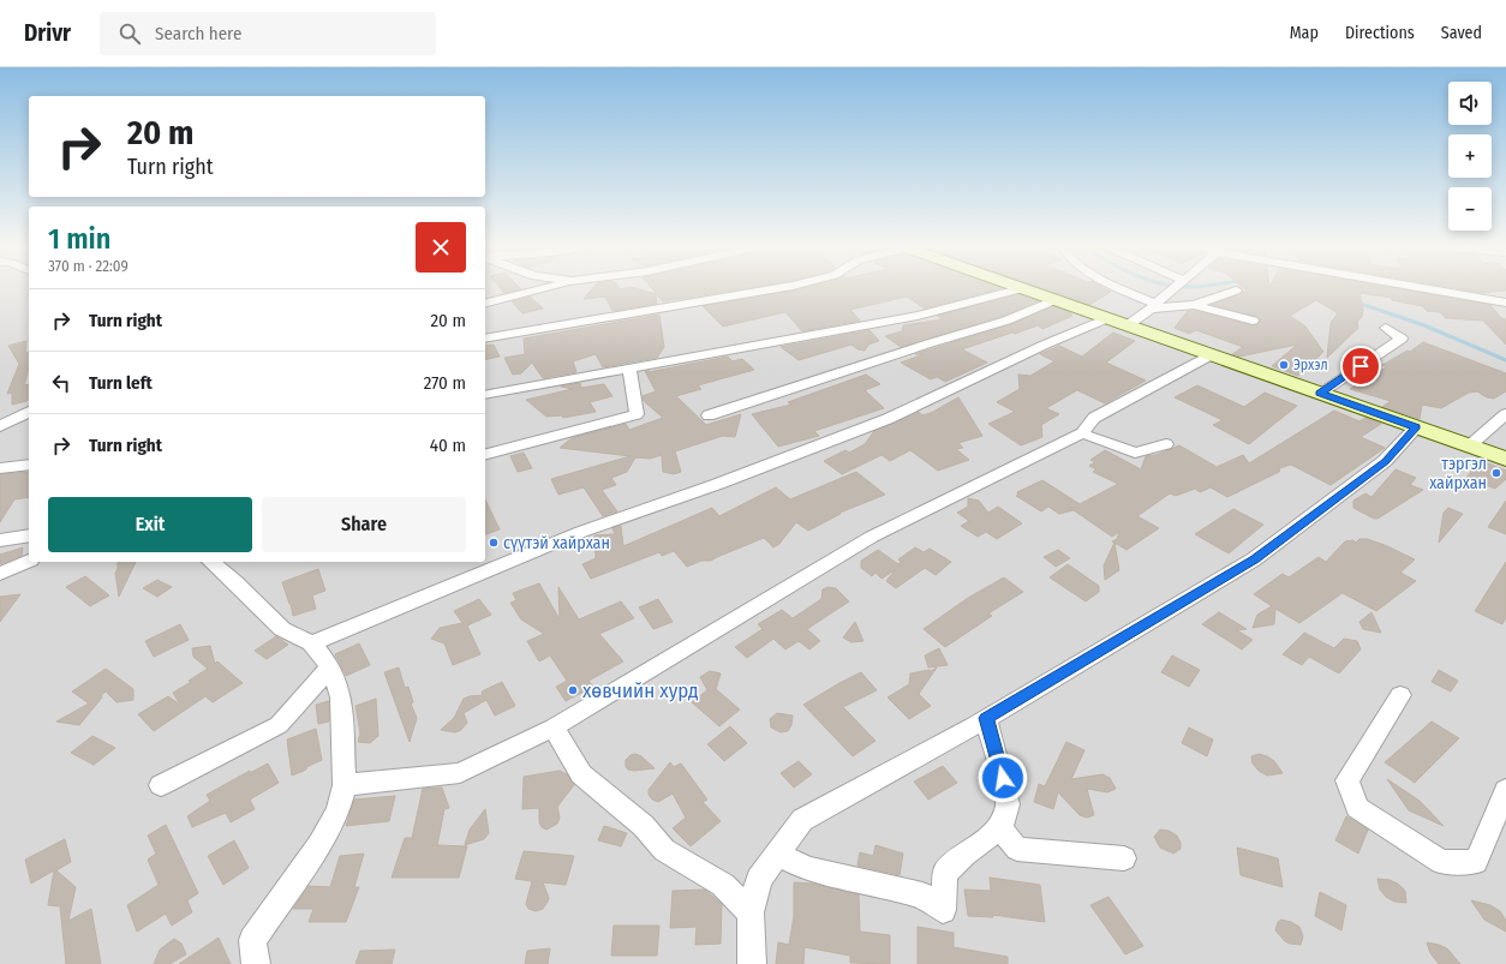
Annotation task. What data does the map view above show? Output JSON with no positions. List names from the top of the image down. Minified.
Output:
{"places":["Эрхэл","тэргэл хайрхан","сүүтэй хайрхан","хөвчийн хурд"],"page":{"header":"Drivr","search":"Search here","nav":["Map","Directions","Saved"],"map_buttons":["+","−"],"turn":["20 m","Turn right"],"heading":["1 min","370 m · 22:09"],"list":[{"name":"Turn right","value":"20 m"},{"name":"Turn left","value":"270 m"},{"name":"Turn right","value":"40 m"}],"buttons":["Exit","Share"]}}
